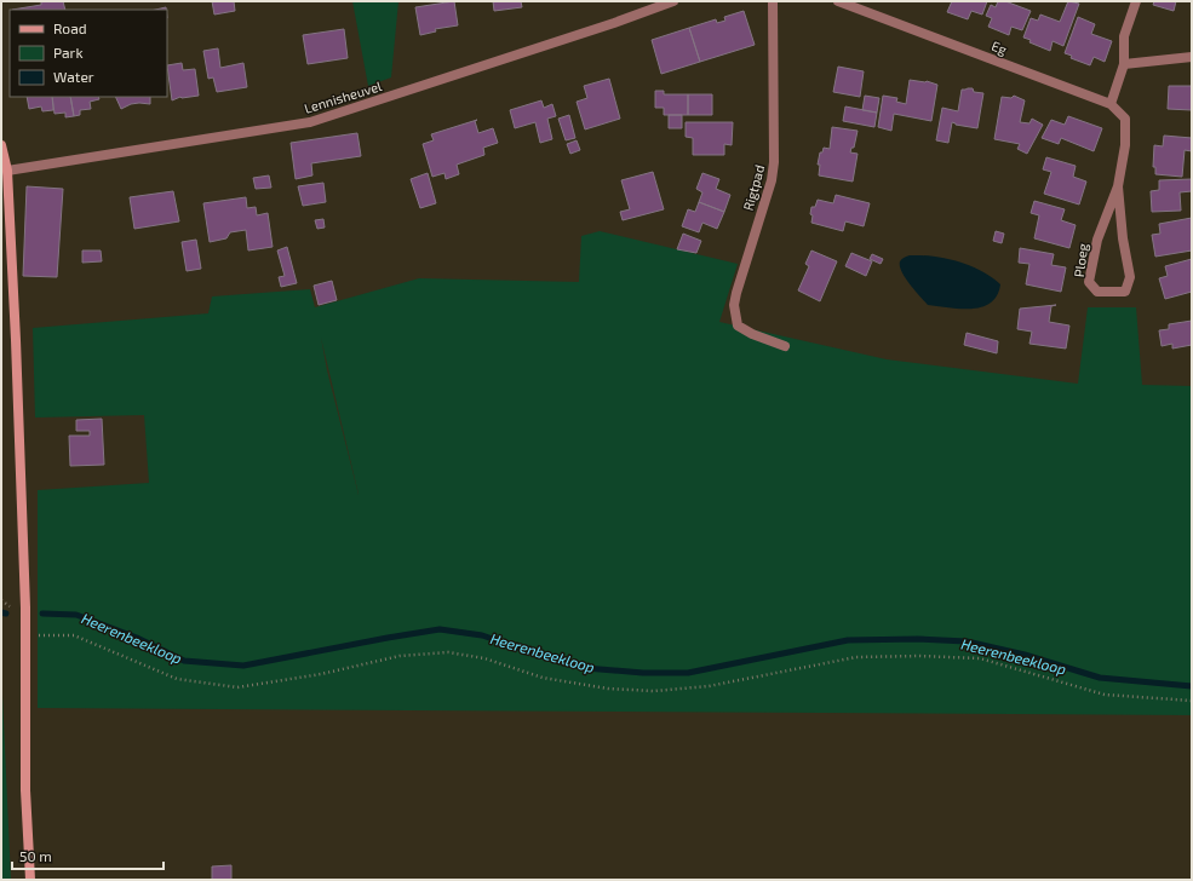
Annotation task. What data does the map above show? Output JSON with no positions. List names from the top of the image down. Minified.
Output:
{"streets":{"street":["Eg","Lennisheuvel","Rigtpad","Ploeg"]},"crossings":[["Eg","Ploeg"]],"water":["Heerenbeekloop"],"legend":["Road","Park","Water"],"scale_bar":"50 m"}
